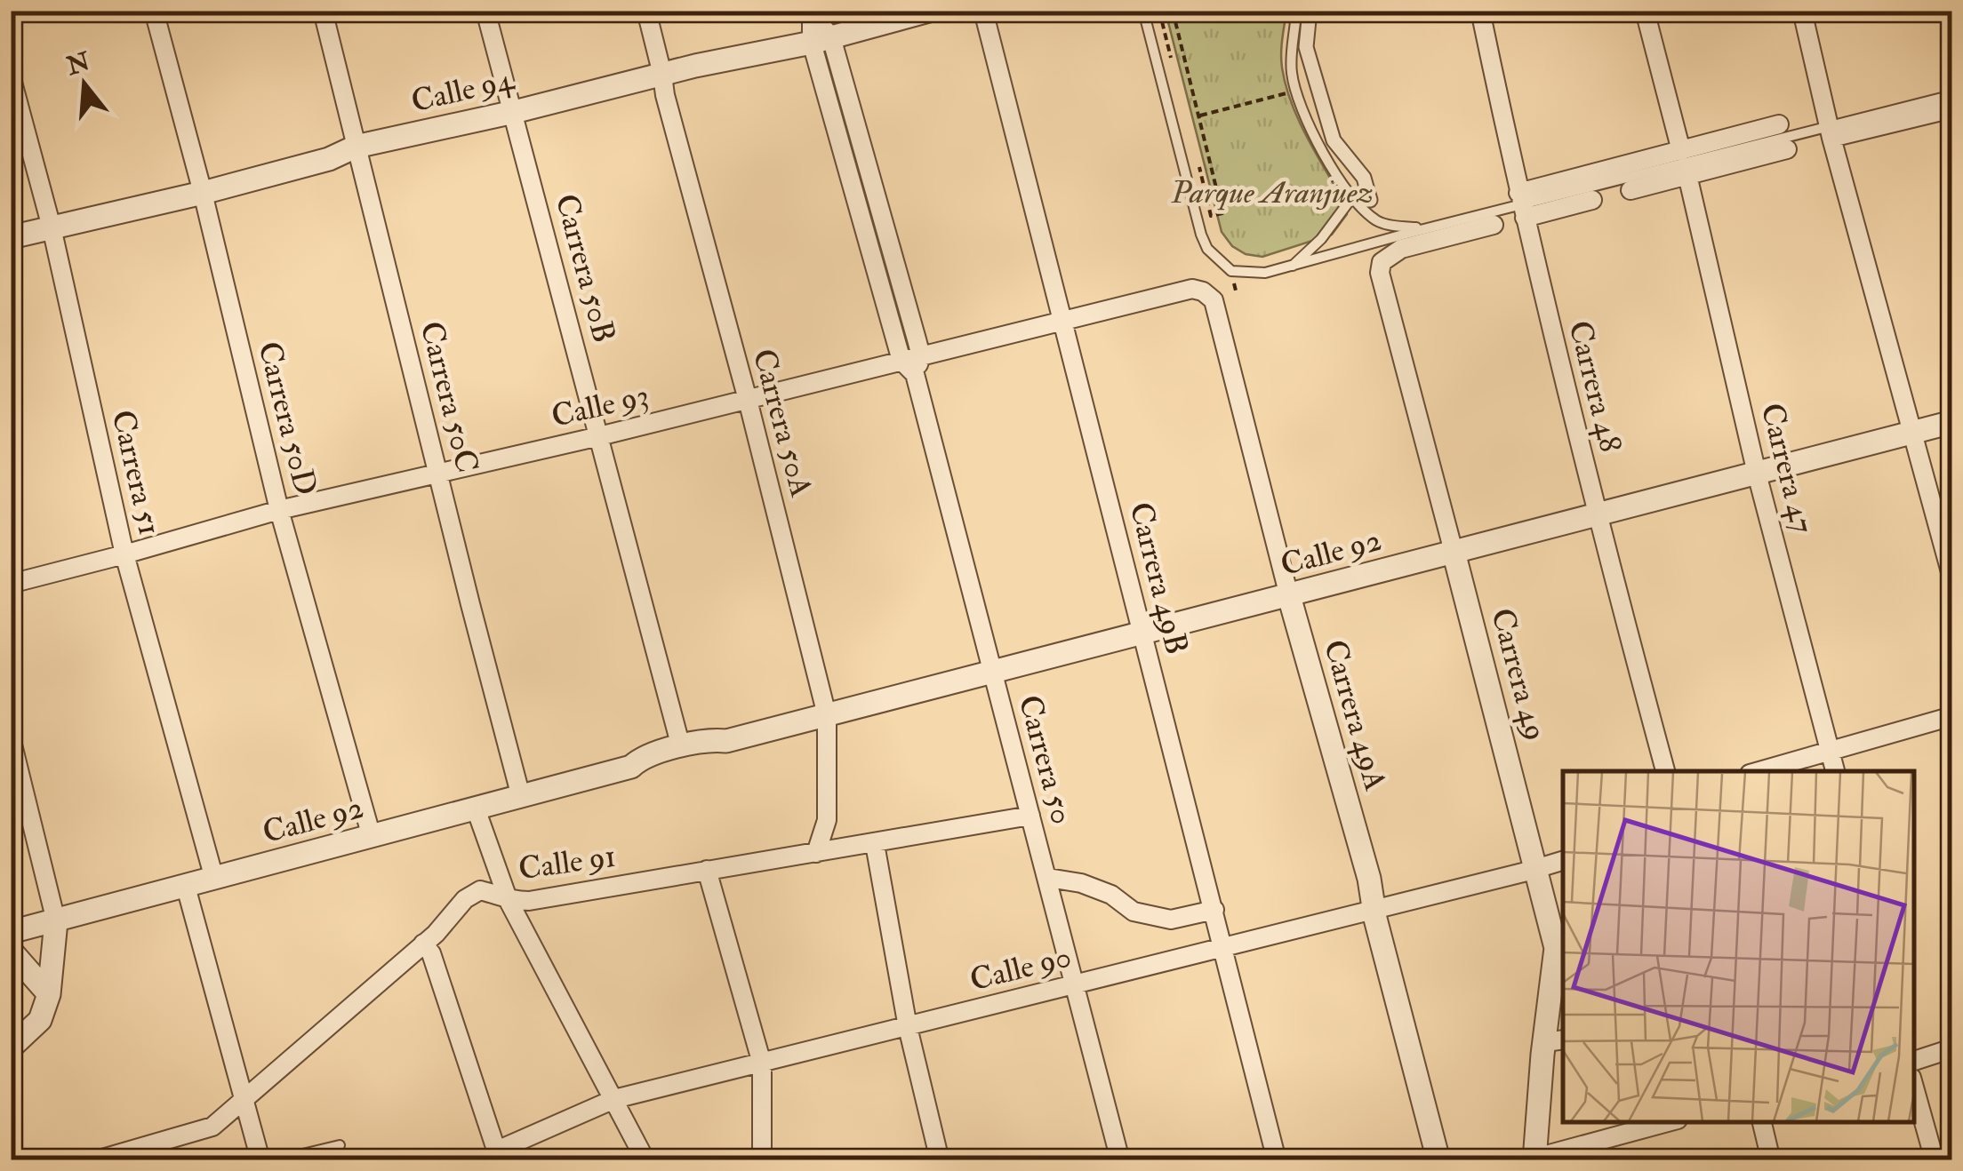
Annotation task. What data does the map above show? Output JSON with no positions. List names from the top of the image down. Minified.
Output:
{"streets":{"street":["Calle 94","Carrera 50B","Carrera 48","Carrera 50C","Calle 93","Carrera 50D","Carrera 50A","Carrera 47","Carrera 51","Calle 92","Carrera 49B","Carrera 49","Carrera 49A","Carrera 50","Calle 91","Calle 90"]},"crossings":[["Calle 94","Carrera 50B"],["Calle 94","Carrera 50C"],["Calle 94","Carrera 50D"],["Calle 94","Carrera 50A"],["Calle 94","Carrera 51"],["Calle 94","Carrera 50"],["Carrera 50B","Calle 93"],["Carrera 50B","Calle 92"],["Carrera 48","Calle 92"],["Carrera 50C","Calle 93"],["Carrera 50C","Calle 92"],["Calle 93","Carrera 50D"],["Calle 93","Carrera 50A"],["Calle 93","Carrera 51"],["Calle 93","Carrera 49B"],["Calle 93","Carrera 49A"],["Calle 93","Carrera 50"],["Carrera 50D","Calle 92"],["Carrera 50A","Calle 92"],["Carrera 50A","Calle 91"],["Carrera 47","Calle 92"],["Carrera 51","Calle 92"],["Calle 92","Carrera 49B"],["Calle 92","Carrera 49"],["Calle 92","Carrera 49A"],["Calle 92","Carrera 50"],["Carrera 49B","Calle 90"],["Carrera 49","Calle 90"],["Carrera 49A","Calle 90"],["Carrera 50","Calle 91"],["Carrera 50","Calle 90"]],"parks":["Parque Aranjuez"],"north":"top"}
